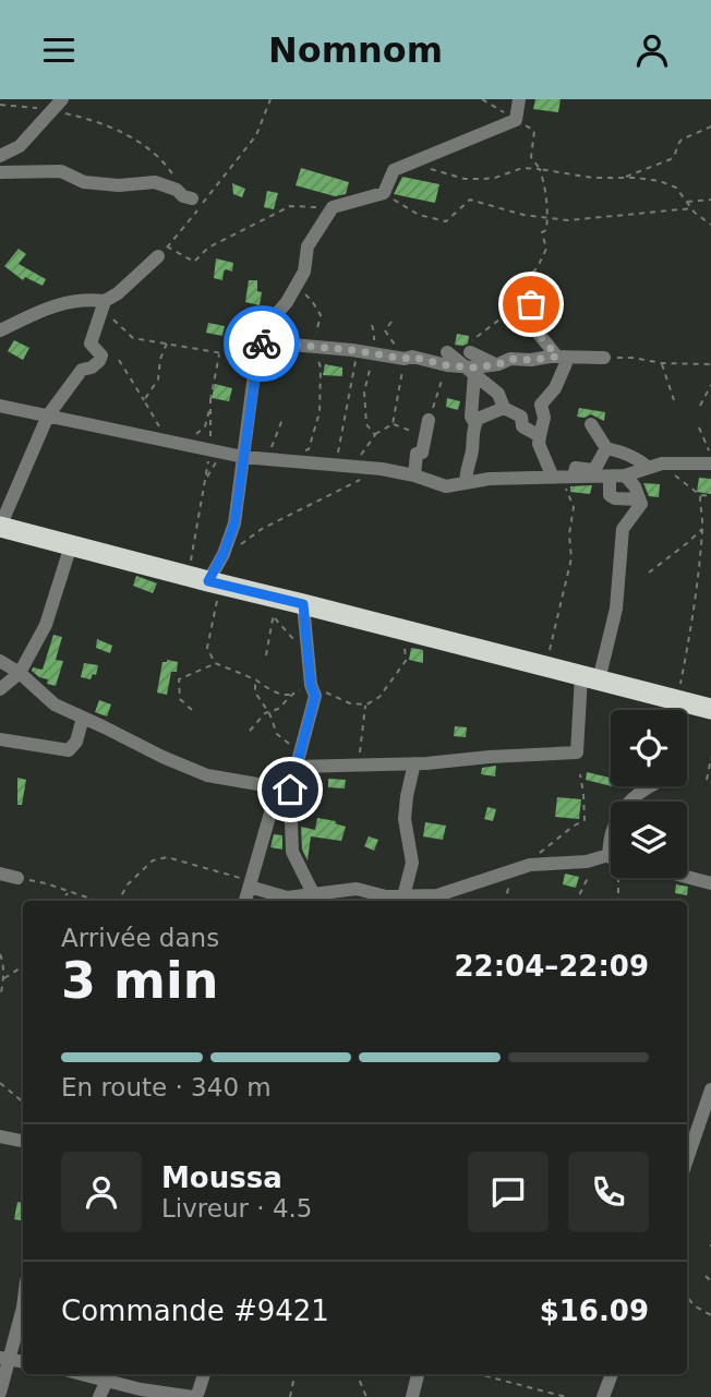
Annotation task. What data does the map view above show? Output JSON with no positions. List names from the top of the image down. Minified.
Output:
{"page":{"header":"Nomnom","heading":["3 min","Arrivée dans","22:04–22:09"],"panel":["Moussa","Livreur · 4.5","Commande #9421","$16.09"],"bar":"En route · 340 m"}}
